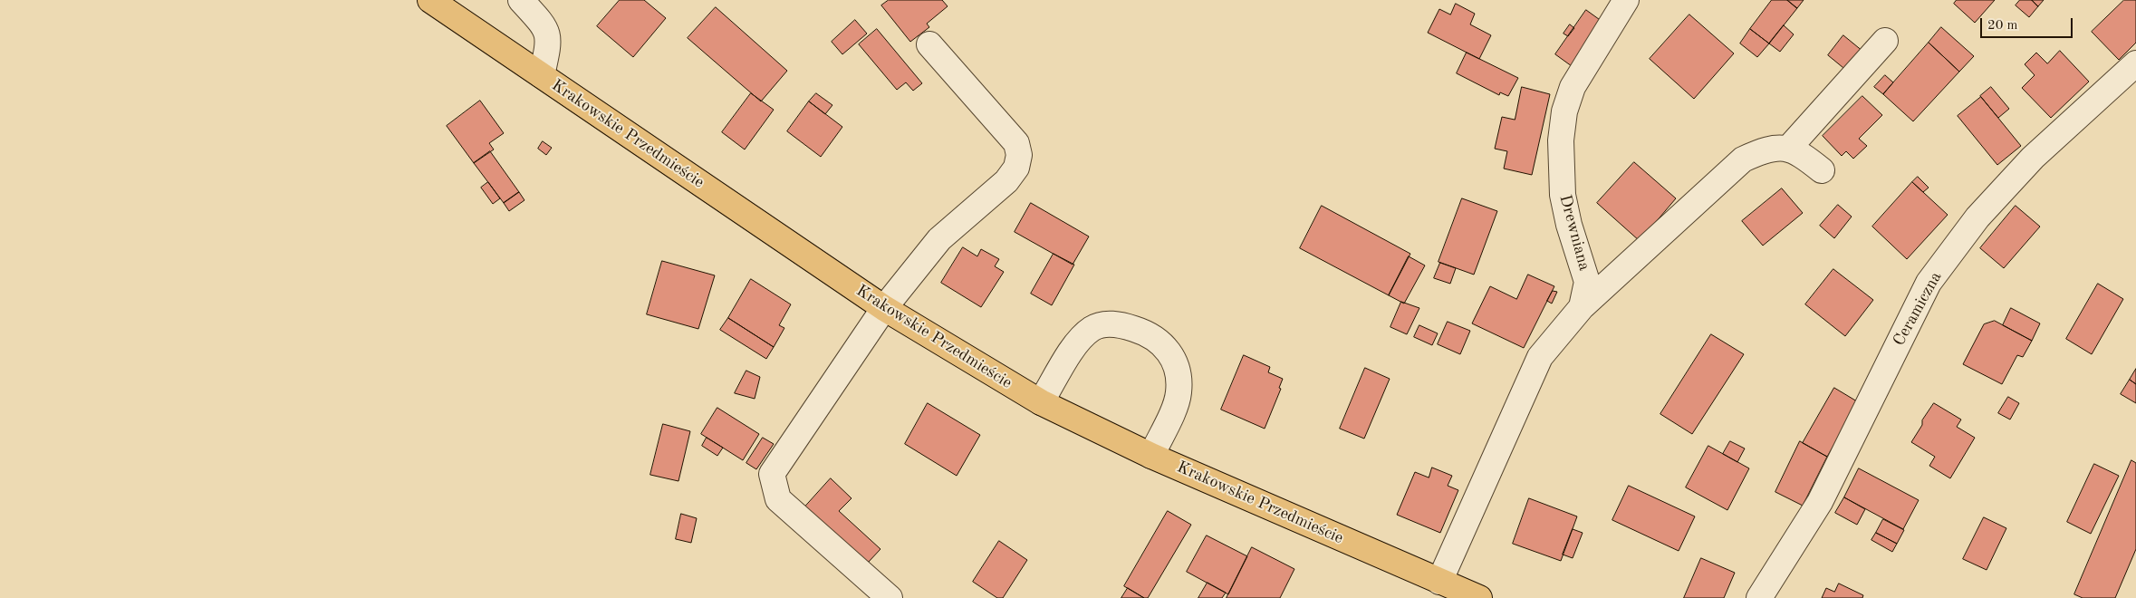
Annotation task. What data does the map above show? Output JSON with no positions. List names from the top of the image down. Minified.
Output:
{"streets":{"main road":["Krakowskie Przedmieście"],"street":["Drewniana","Ceramiczna"]},"crossings":[["Krakowskie Przedmieście","Drewniana"]],"scale_bar":"20 m"}
